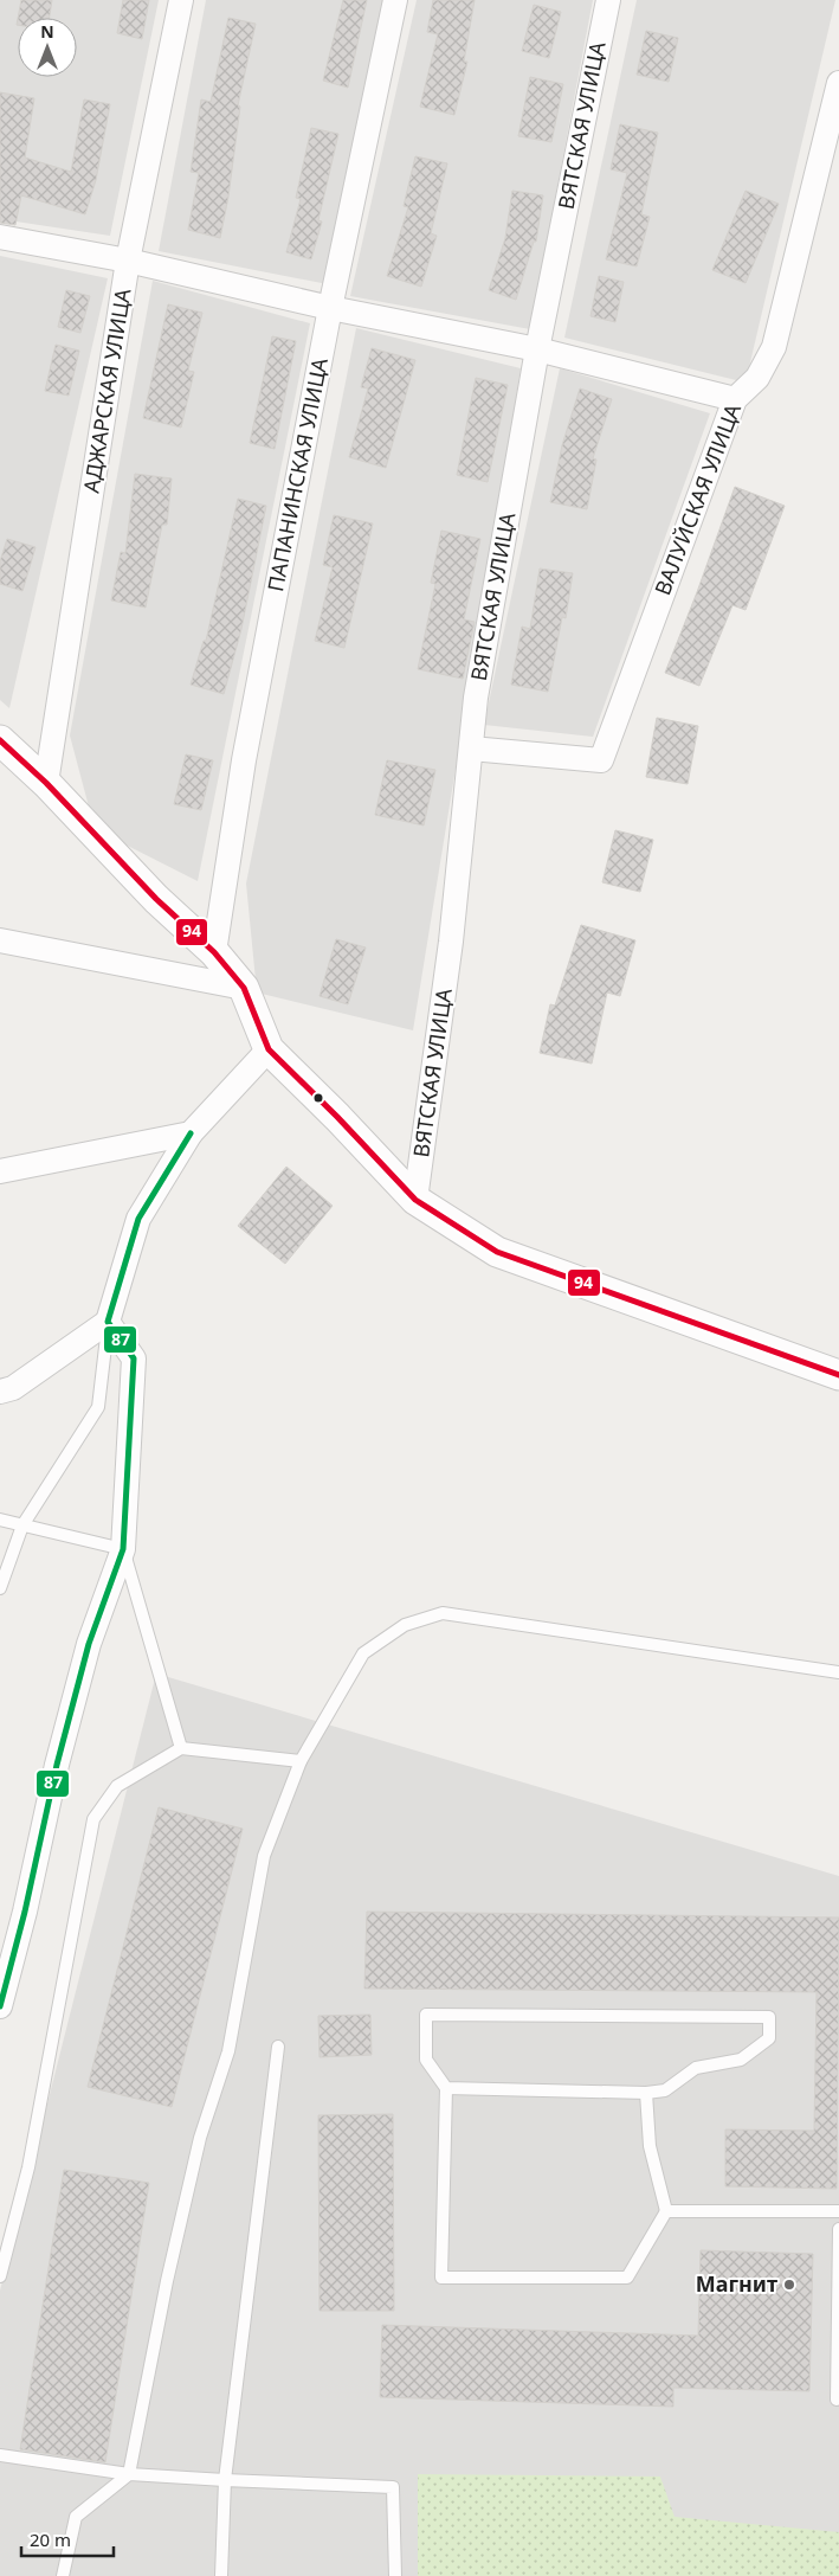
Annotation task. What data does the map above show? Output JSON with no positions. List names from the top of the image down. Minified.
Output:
{"streets":{"street":["ВЯТСКАЯ УЛИЦА","АДЖАРСКАЯ УЛИЦА","ПАПАНИНСКАЯ УЛИЦА","ВАЛУЙСКАЯ УЛИЦА"]},"crossings":[["ВЯТСКАЯ УЛИЦА","ВАЛУЙСКАЯ УЛИЦА"]],"places":["Магнит"],"lines":["transit line 94","transit line 87"],"scale_bar":"20 m","north":"top"}
